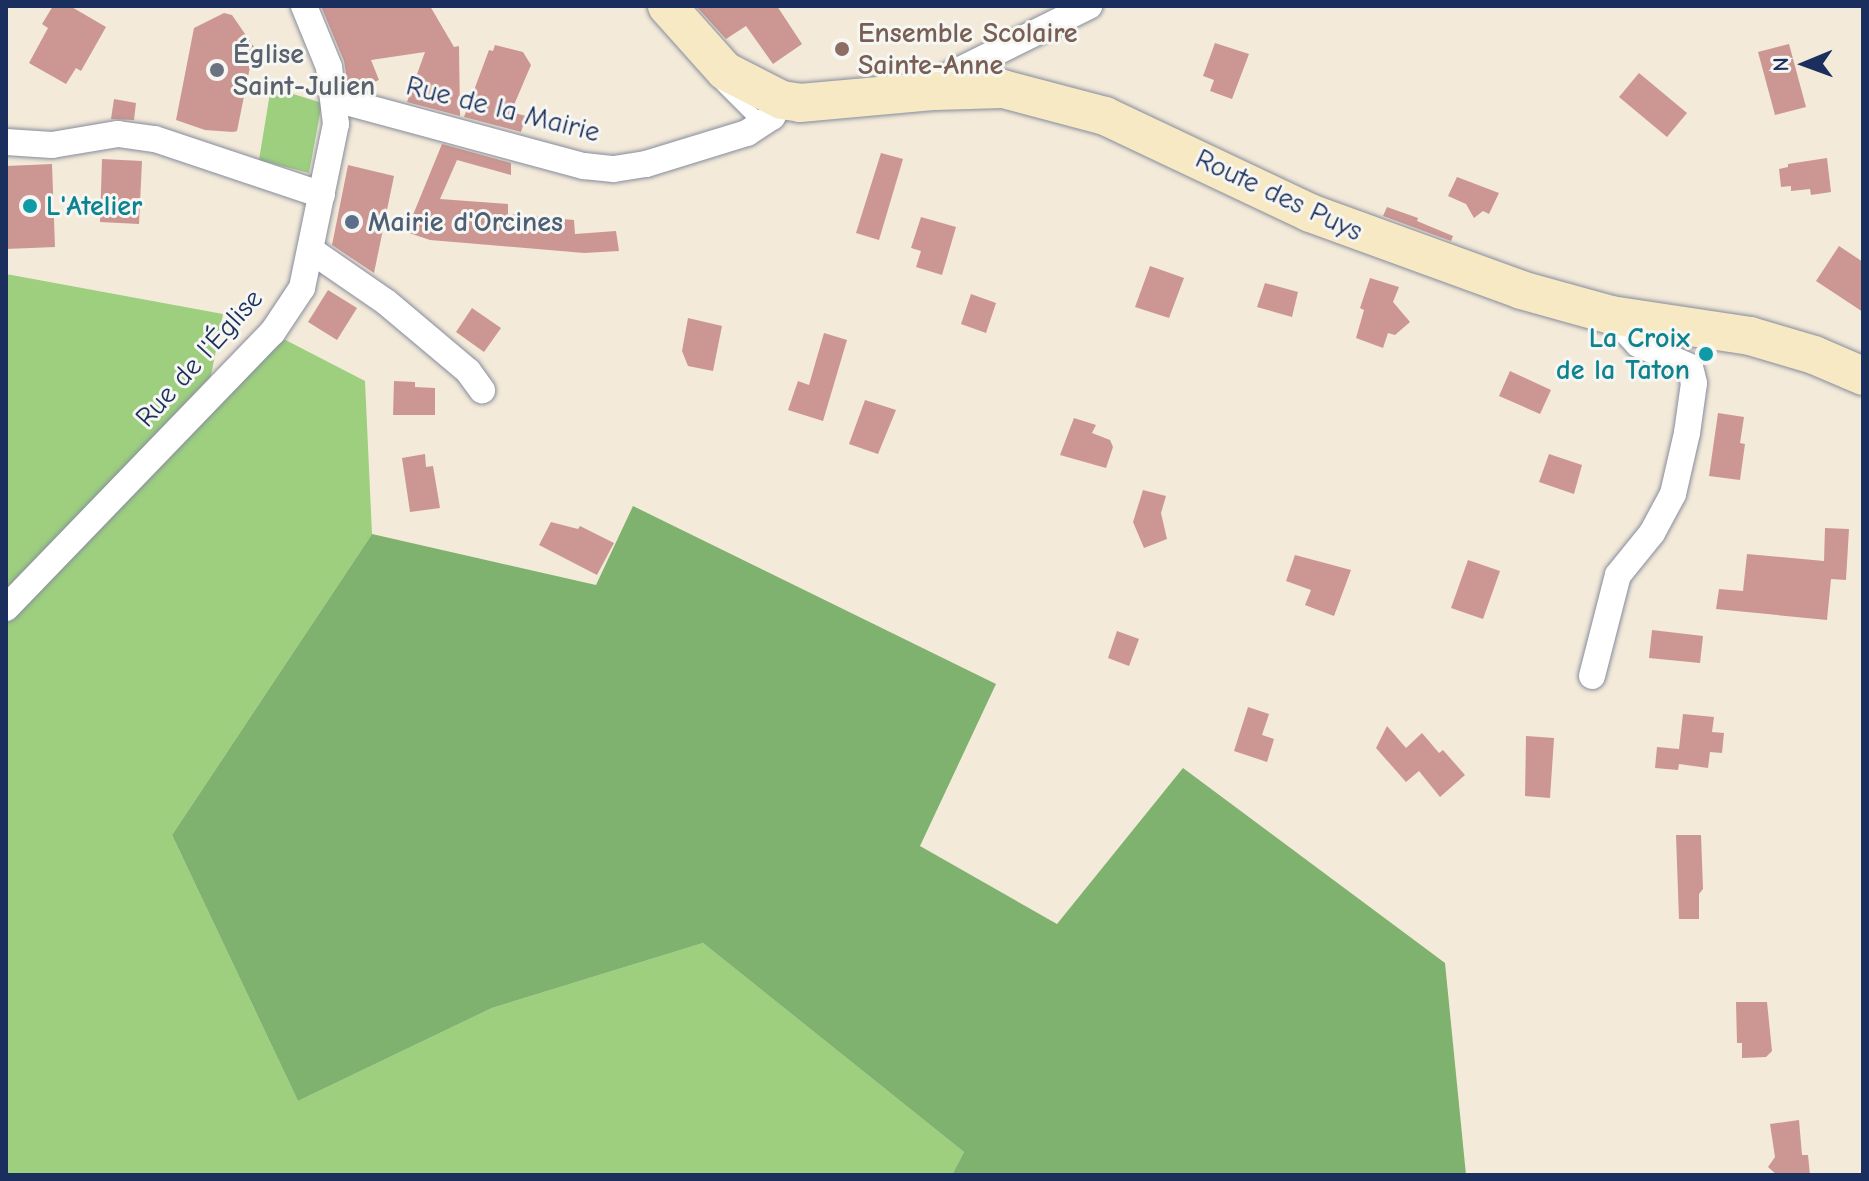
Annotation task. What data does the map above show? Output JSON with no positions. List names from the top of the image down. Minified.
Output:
{"streets":{"main road":["Route des Puys"],"street":["Rue de la Mairie","Rue de l'Église"]},"crossings":[["Rue de la Mairie","Route des Puys"],["Rue de la Mairie","Rue de l'Église"]],"places":["Ensemble Scolaire Sainte-Anne","Église Saint-Julien","L'Atelier","Mairie d'Orcines","La Croix de la Taton"],"north":"left"}
